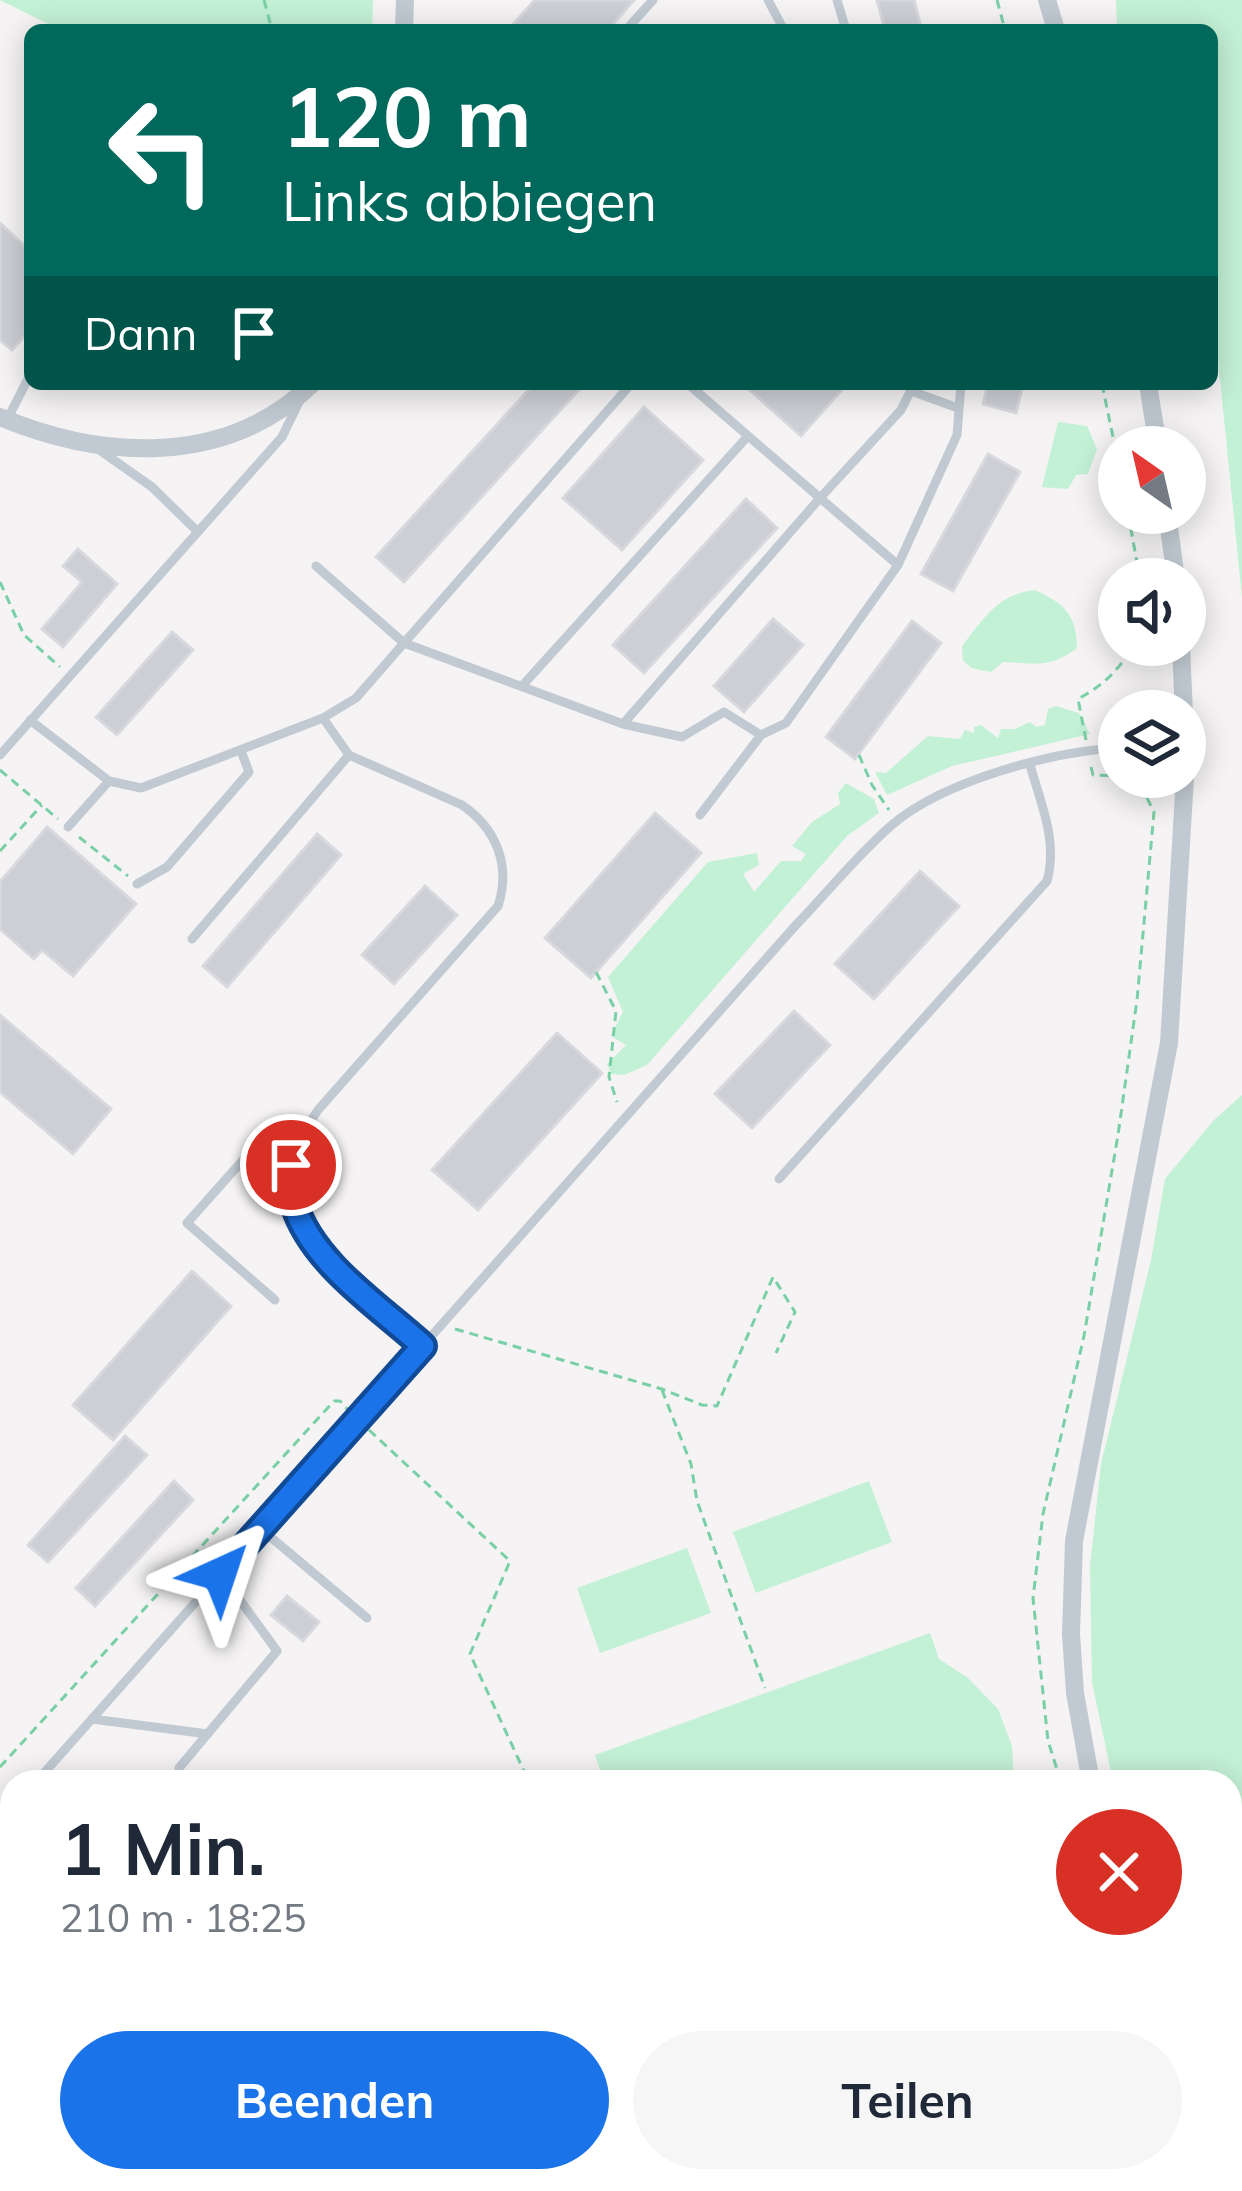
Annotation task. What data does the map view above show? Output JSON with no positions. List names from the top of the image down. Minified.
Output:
{"north":"top left","page":{"turn":["120 m","Links abbiegen"],"then":"Dann","heading":["1 Min.","210 m · 18:25"],"buttons":["Beenden","Teilen"]}}
